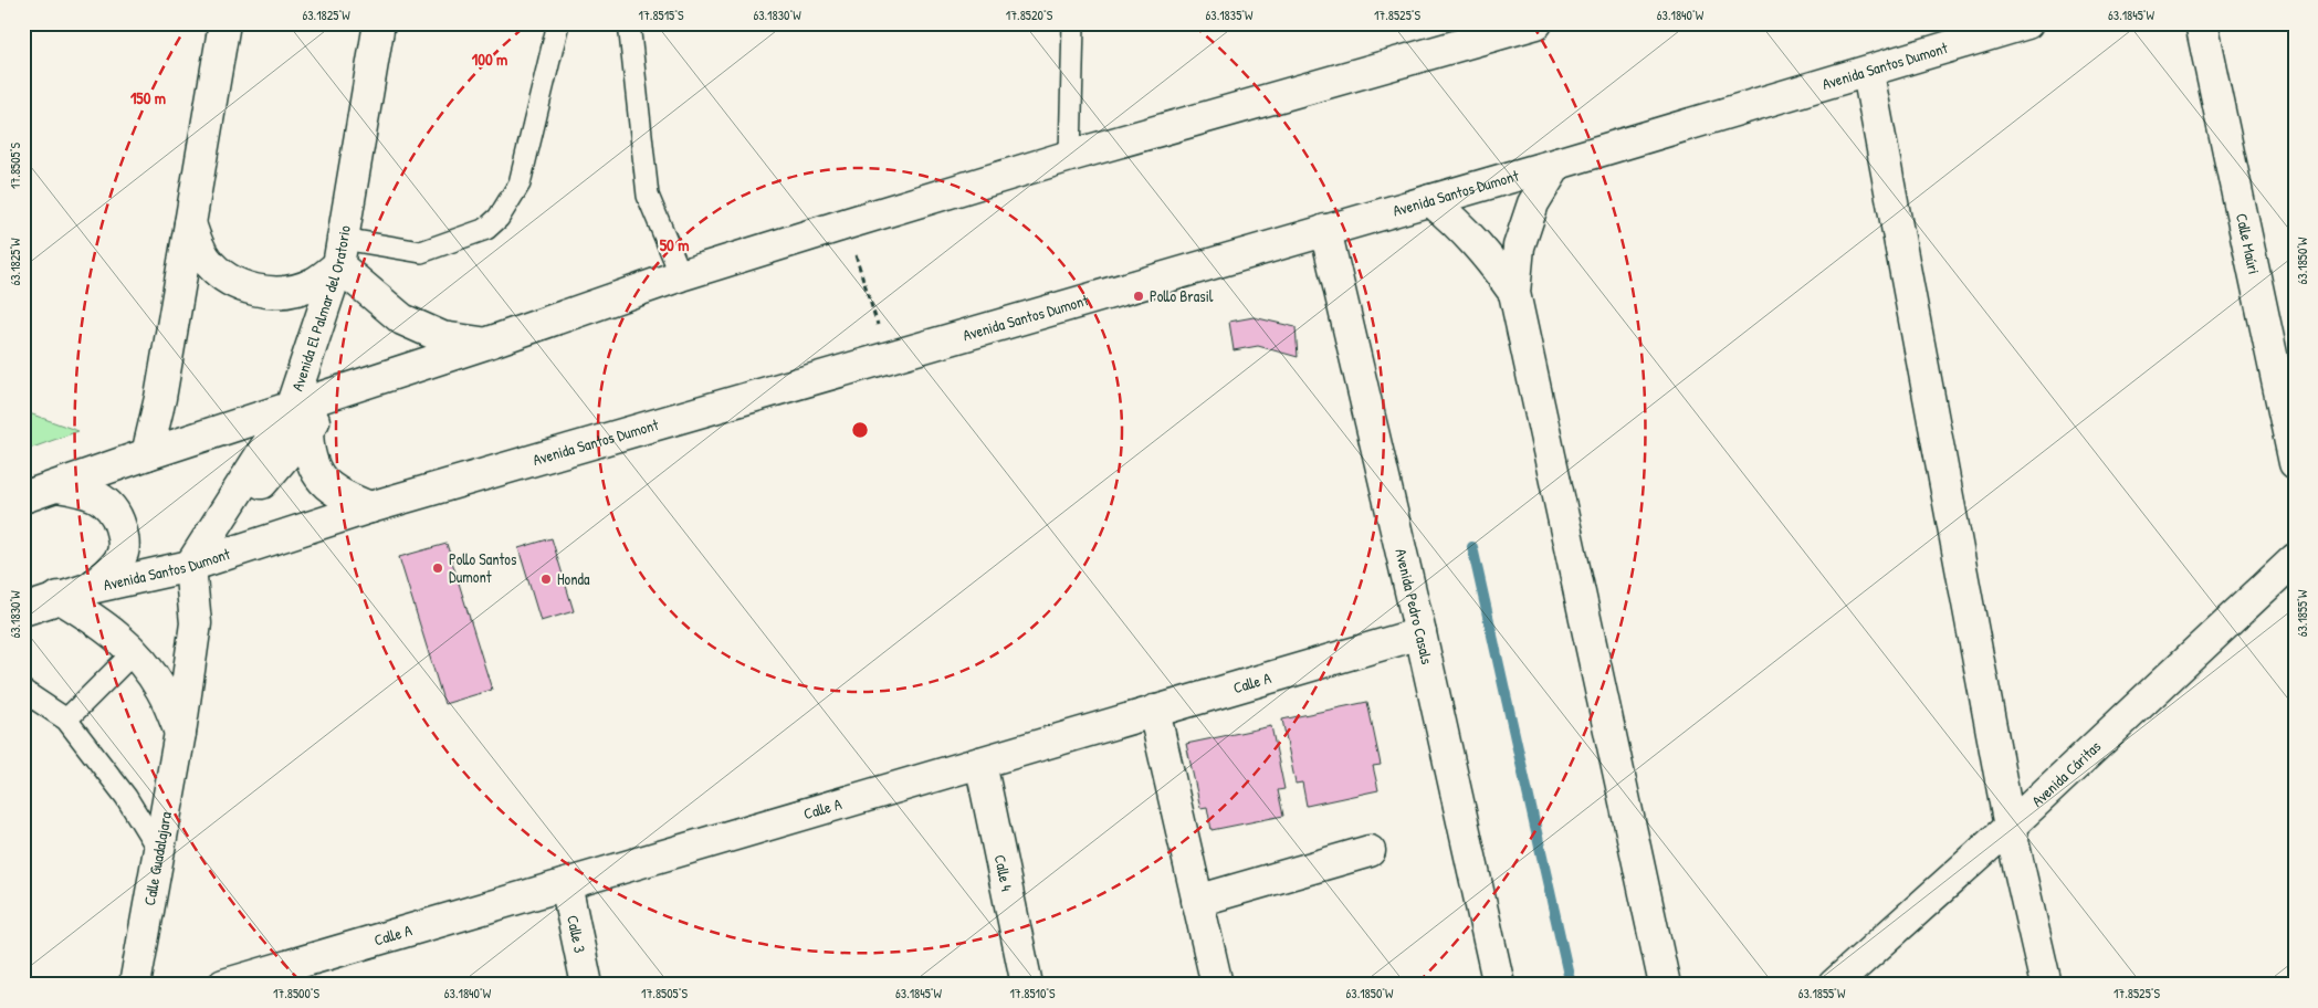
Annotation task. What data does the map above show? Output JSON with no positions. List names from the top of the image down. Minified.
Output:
{"streets":{"street":["Avenida Santos Dumont","Calle Maúri","Avenida El Palmar del Oratorio","Avenida Pedro Casals","Calle A","Avenida Cáritas","Calle Guadalajara","Calle 4","Calle 3"]},"crossings":[["Avenida Santos Dumont","Avenida El Palmar del Oratorio"],["Avenida Santos Dumont","Avenida Pedro Casals"],["Avenida Santos Dumont","Calle Guadalajara"],["Avenida El Palmar del Oratorio","Calle Guadalajara"],["Avenida Pedro Casals","Calle A"],["Calle A","Calle 4"],["Calle A","Calle 3"]],"places":["Pollo Brasil","Pollo Santos Dumont","Honda"],"coordinates":["63.1825°W","17.8515°S","63.1830°W","17.8520°S","63.1835°W","17.8525°S","63.1840°W","63.1845°W","17.8505°S","63.1850°W","63.1855°W","17.8500°S","17.8510°S"],"rings":["100 m","150 m","50 m"]}
